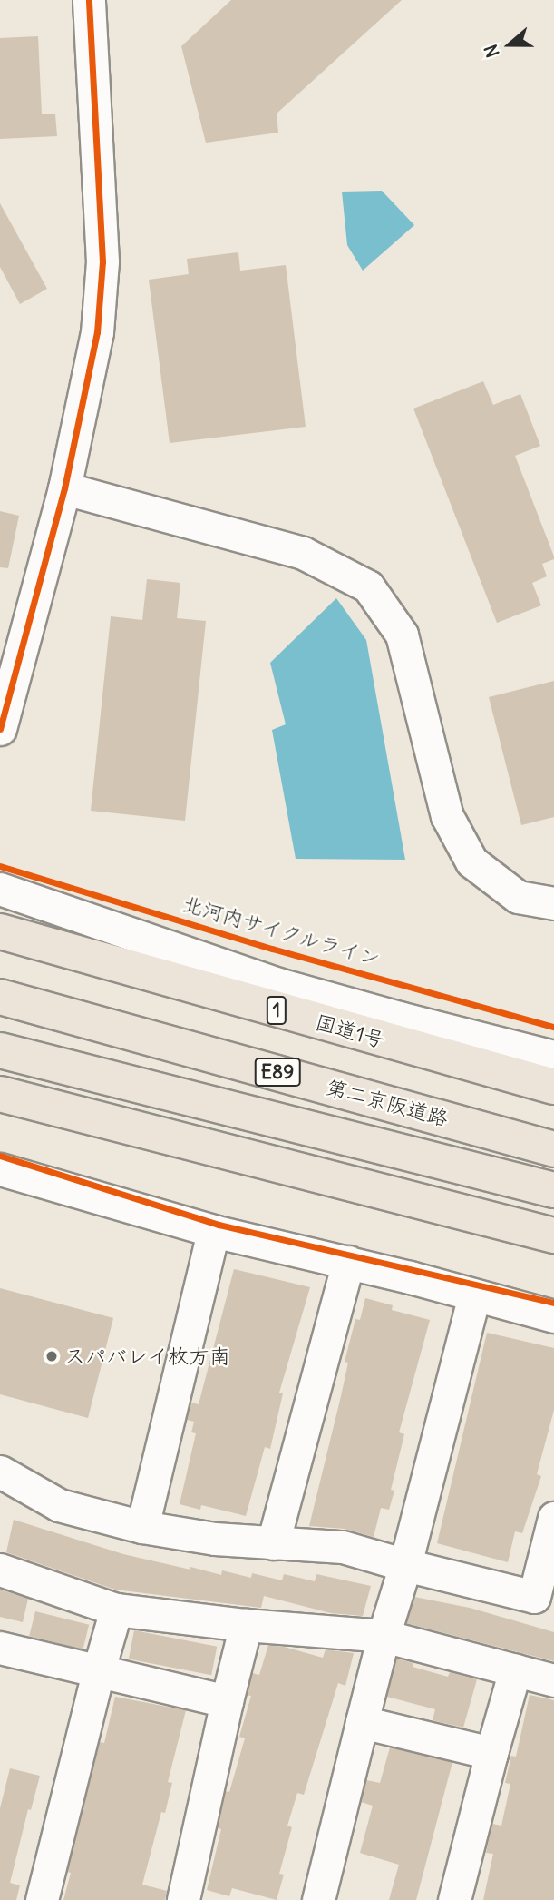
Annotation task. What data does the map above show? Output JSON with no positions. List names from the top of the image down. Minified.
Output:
{"streets":{"highway":["1","国道1号","E89","第二京阪道路"],"cycle path":["北河内サイクルライン"]},"places":["スパバレイ枚方南"],"north":"left"}
